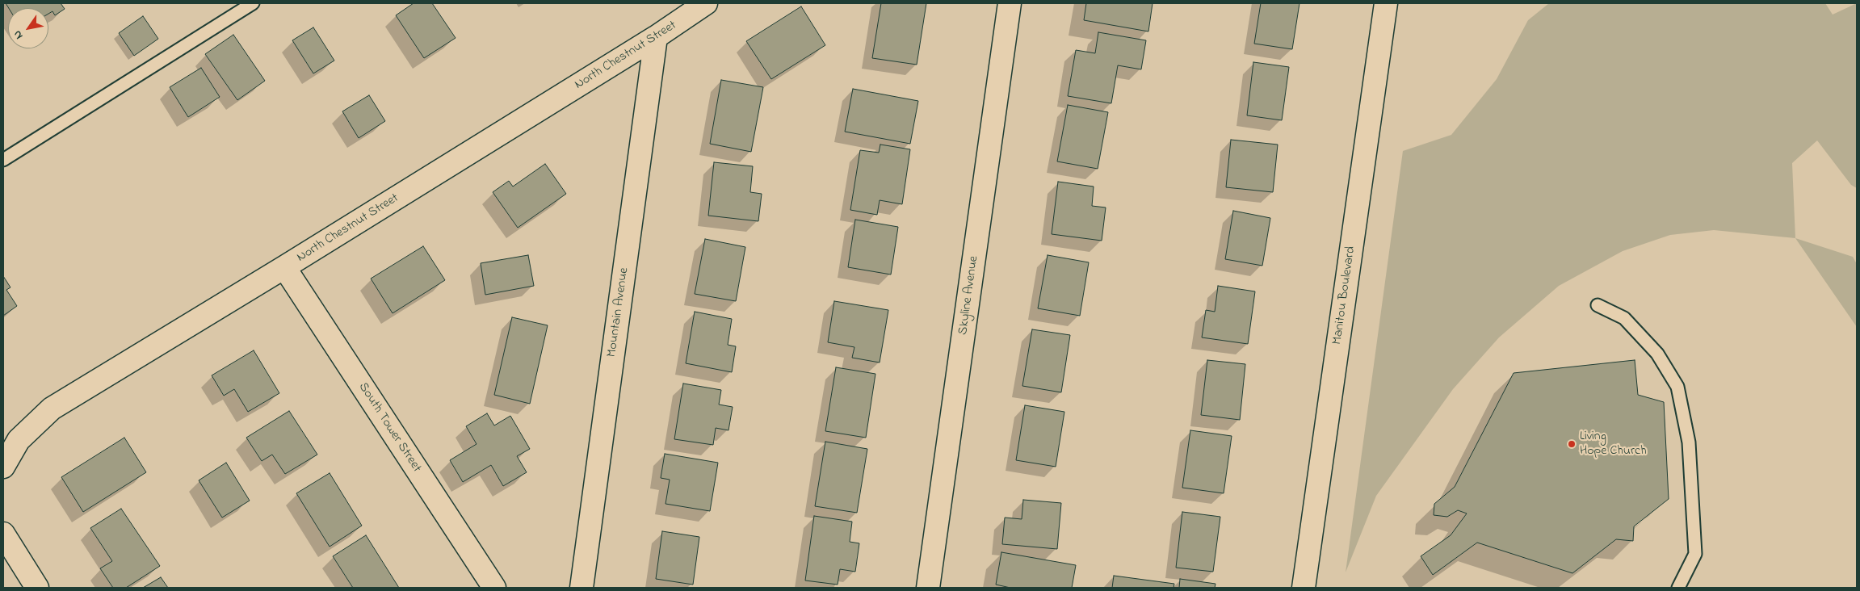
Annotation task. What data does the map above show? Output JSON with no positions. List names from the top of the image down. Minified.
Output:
{"streets":{"street":["North Chestnut Street","Skyline Avenue","Manitou Boulevard","Mountain Avenue","South Tower Street"]},"crossings":[["North Chestnut Street","Mountain Avenue"],["North Chestnut Street","South Tower Street"]],"places":["Living Hope Church"],"north":"bottom left"}
